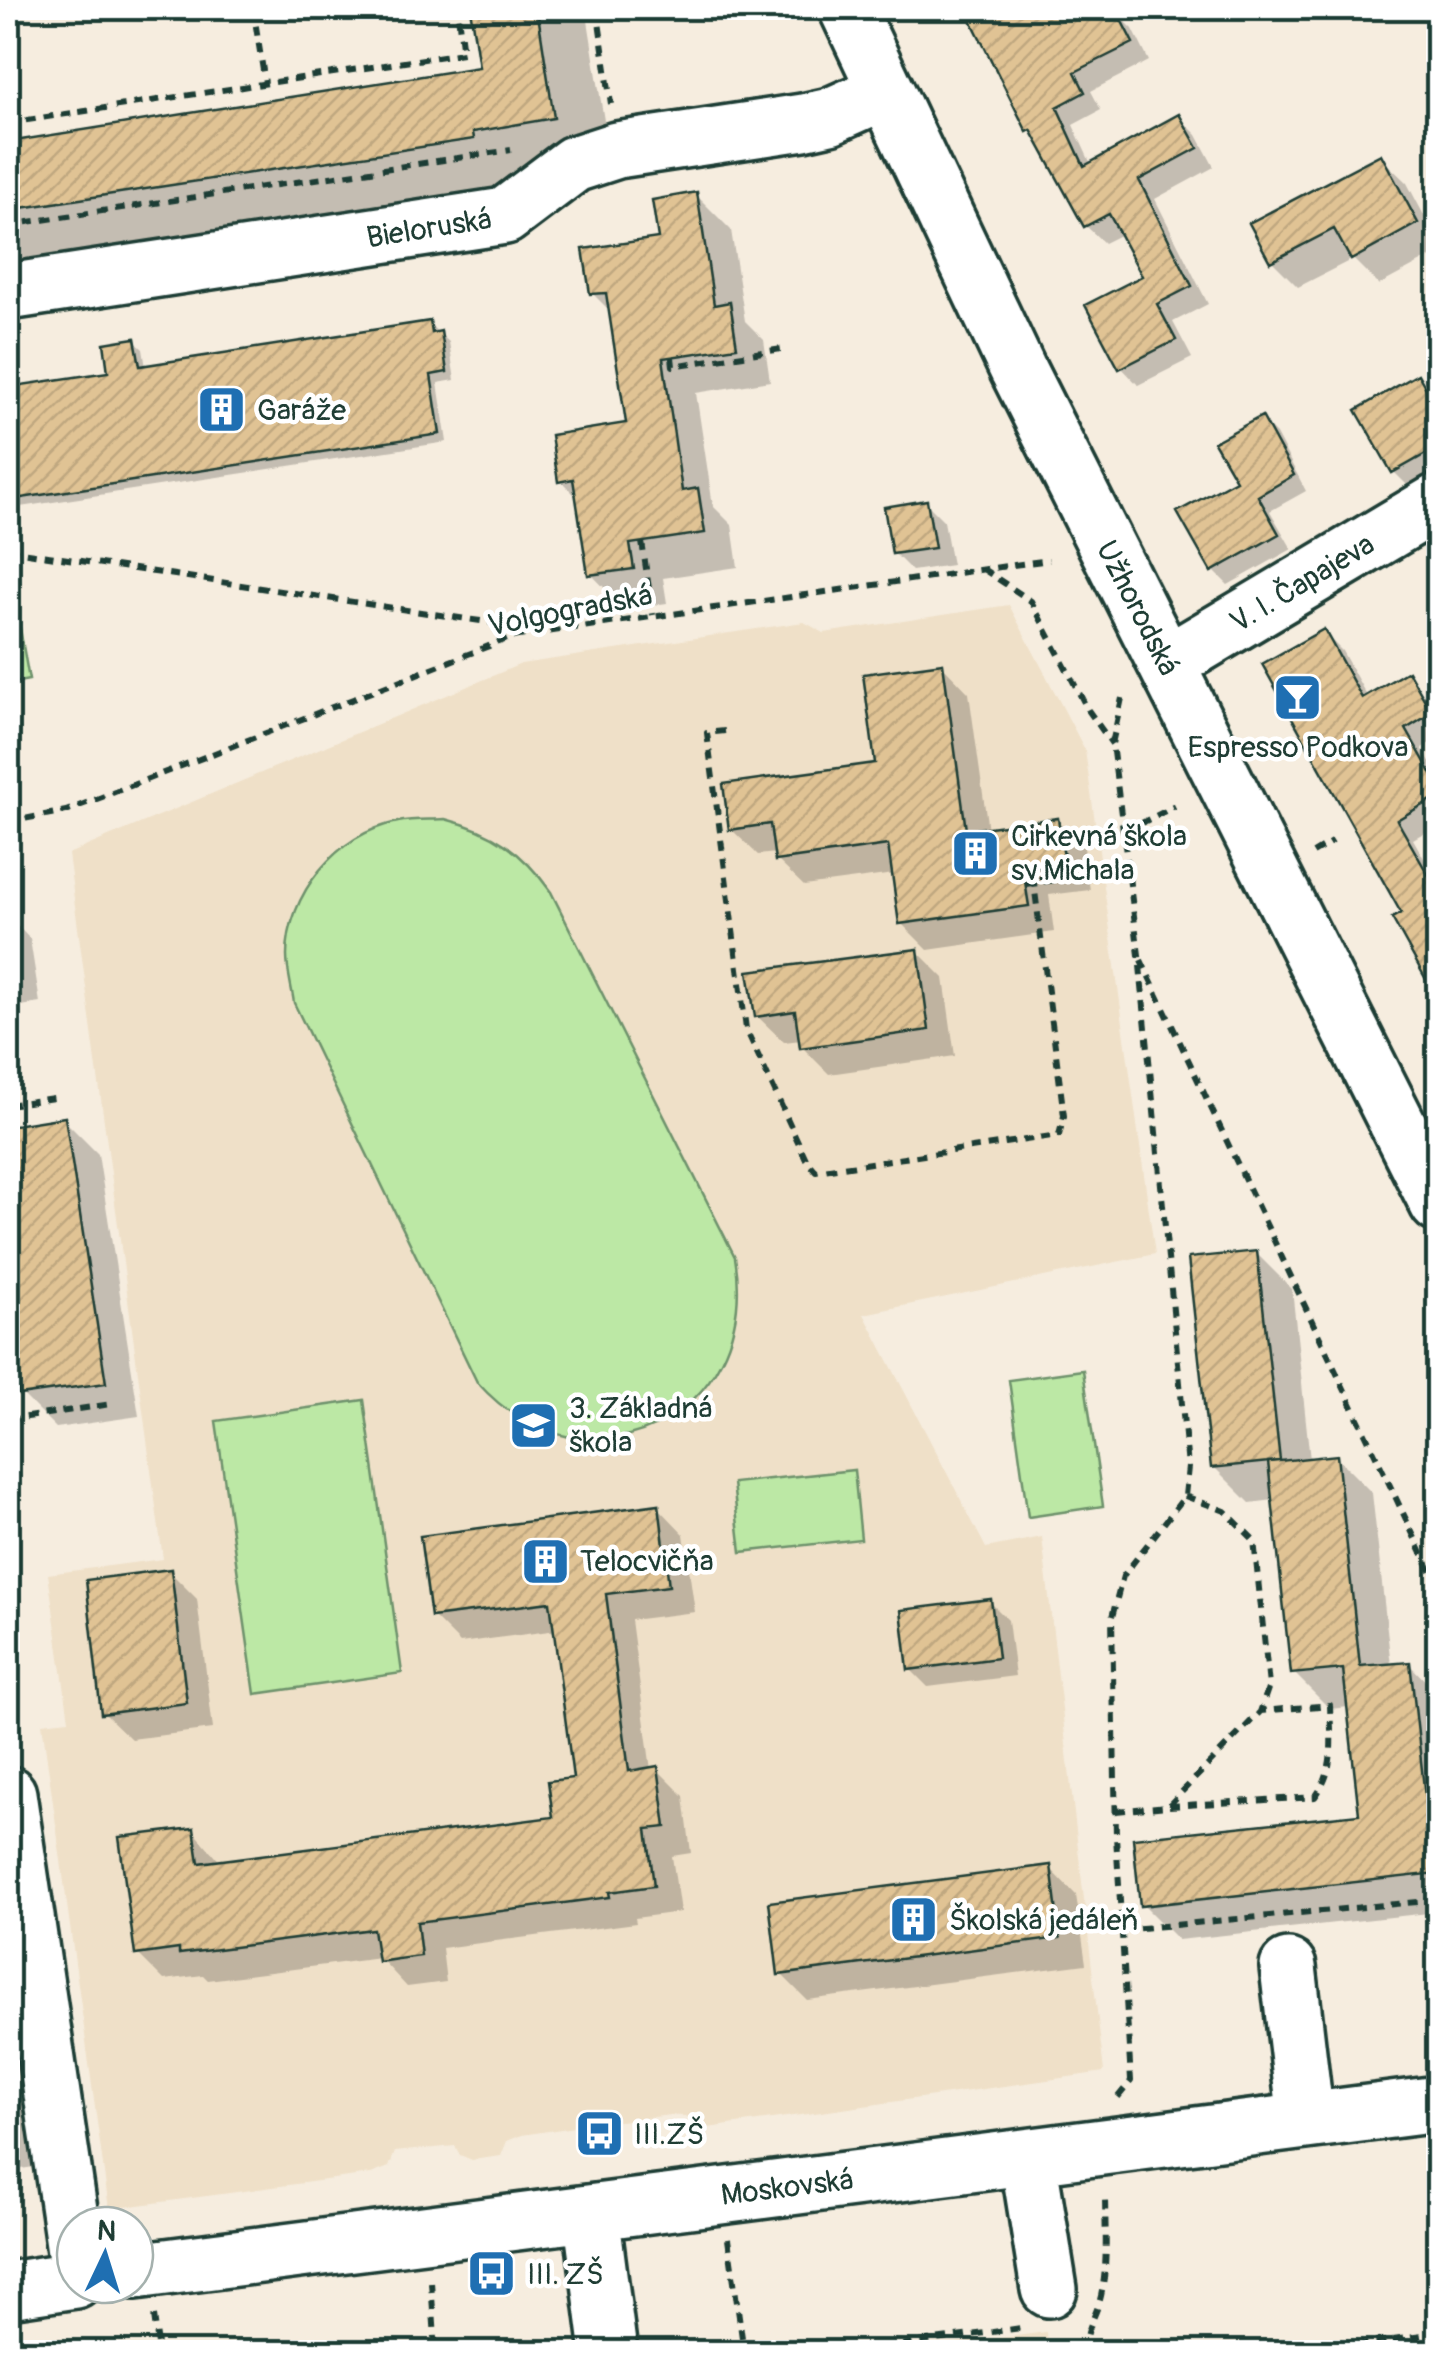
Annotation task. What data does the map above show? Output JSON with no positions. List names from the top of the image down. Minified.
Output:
{"streets":{"street":["Bieloruská","V. I. Čapajeva","Užhorodská","Moskovská"],"path":["Volgogradská"]},"crossings":[["Bieloruská","Užhorodská"],["V. I. Čapajeva","Užhorodská"]],"places":{"building":["Garáže","Cirkevná škola sv.Michala","Telocvičňa","Školská jedáleň"],"bar":["Espresso Podkova"],"school or university":["3. Základná škola"],"bus stop":["III.ZŠ","III. ZŠ"]},"north":"top"}
